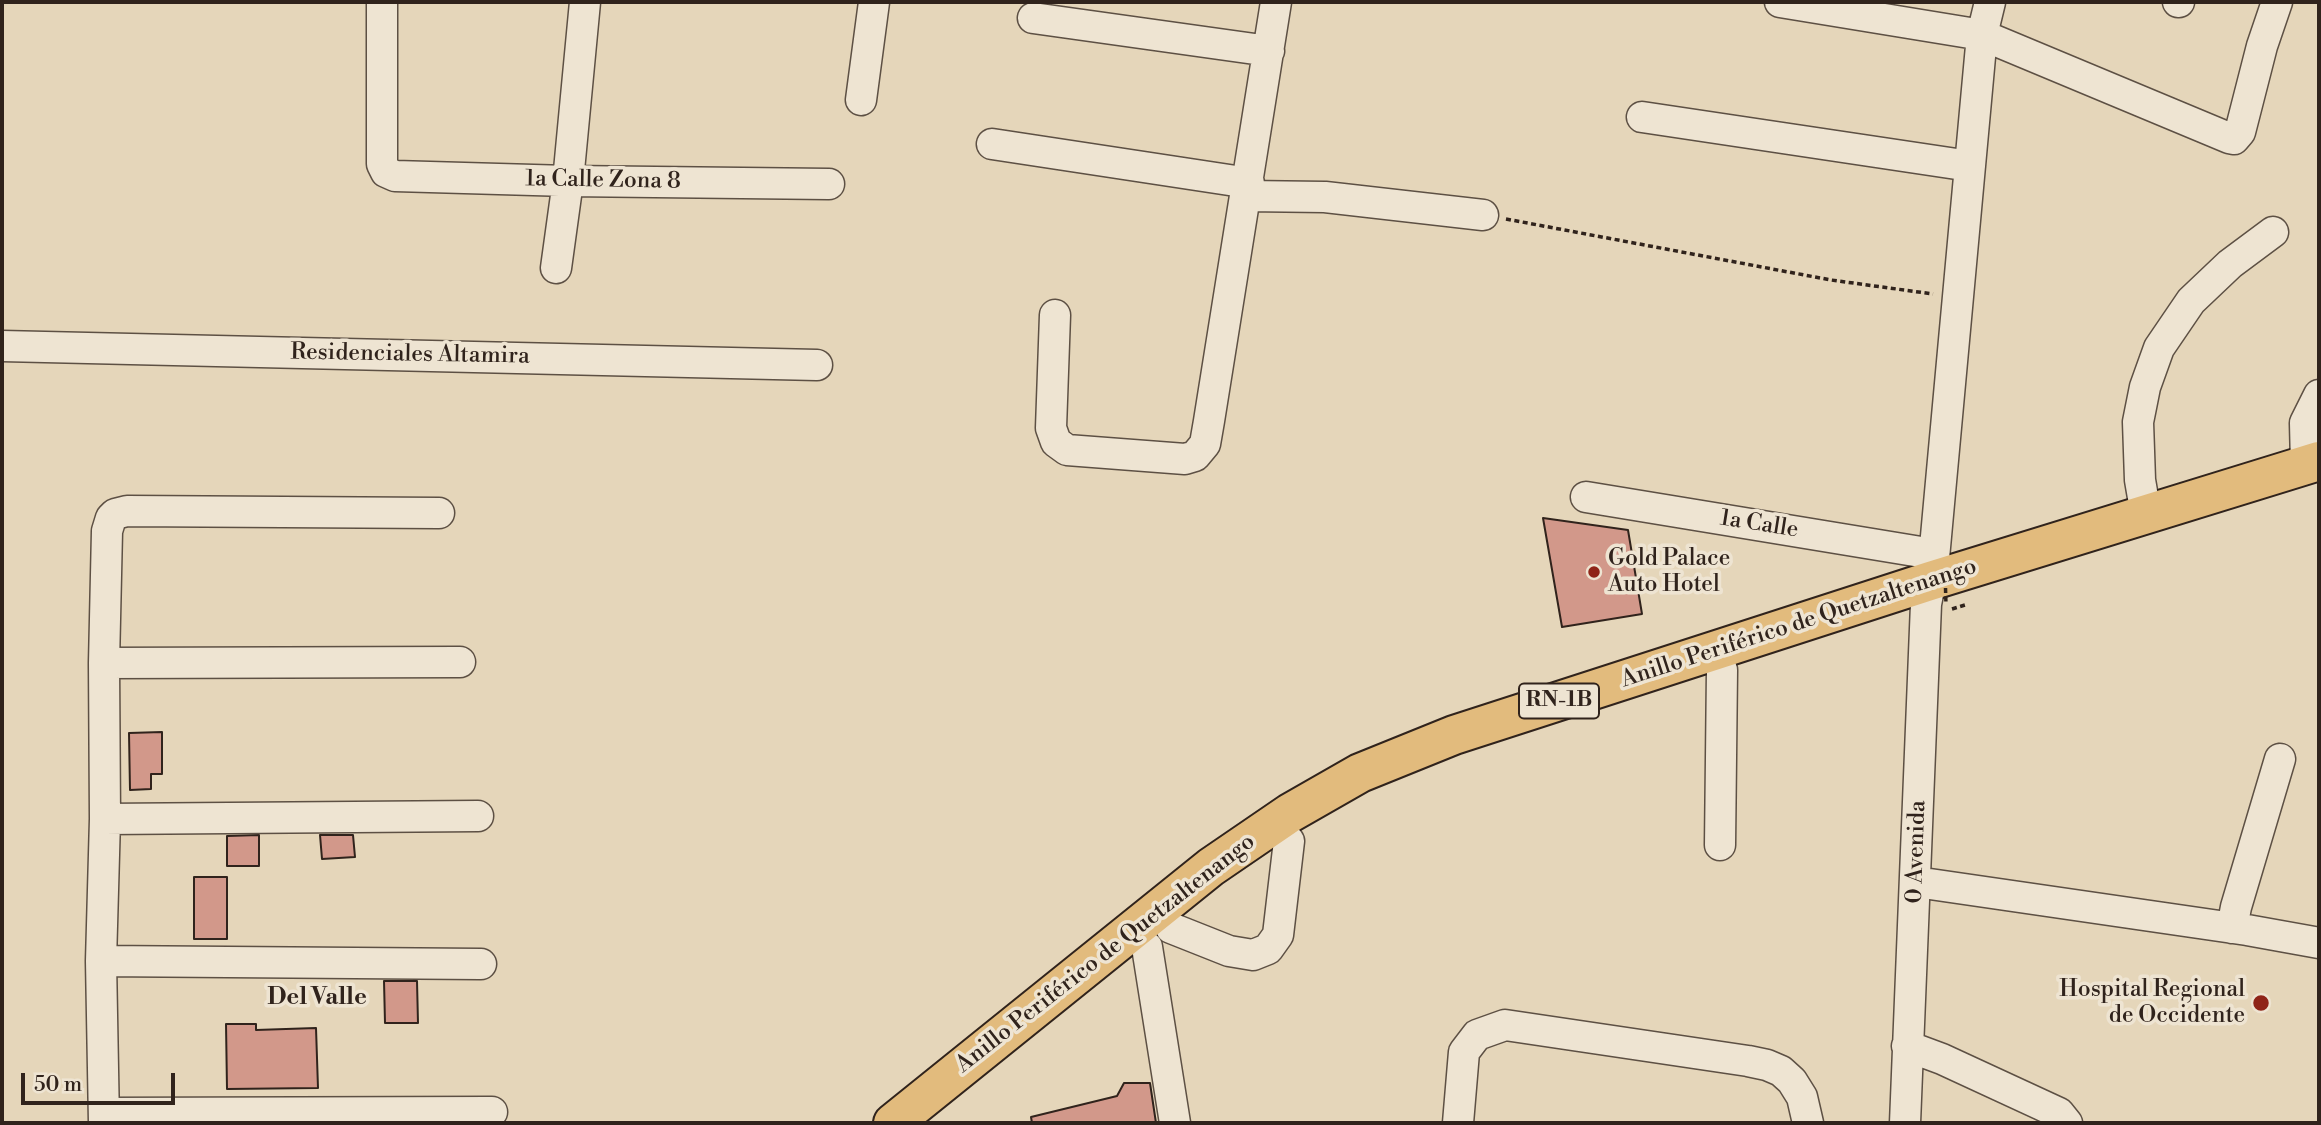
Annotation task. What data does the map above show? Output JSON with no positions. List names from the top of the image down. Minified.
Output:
{"streets":{"highway":["Anillo Periférico de Quetzaltenango","RN-1B"],"street":["1a Calle Zona 8","Residenciales Altamira","1a Calle","0 Avenida"]},"crossings":[["1a Calle","Anillo Periférico de Quetzaltenango"],["1a Calle","0 Avenida"],["Anillo Periférico de Quetzaltenango","0 Avenida"]],"districts":["Del Valle"],"places":["Gold Palace Auto Hotel","Hospital Regional de Occidente"],"scale_bar":"50 m"}
